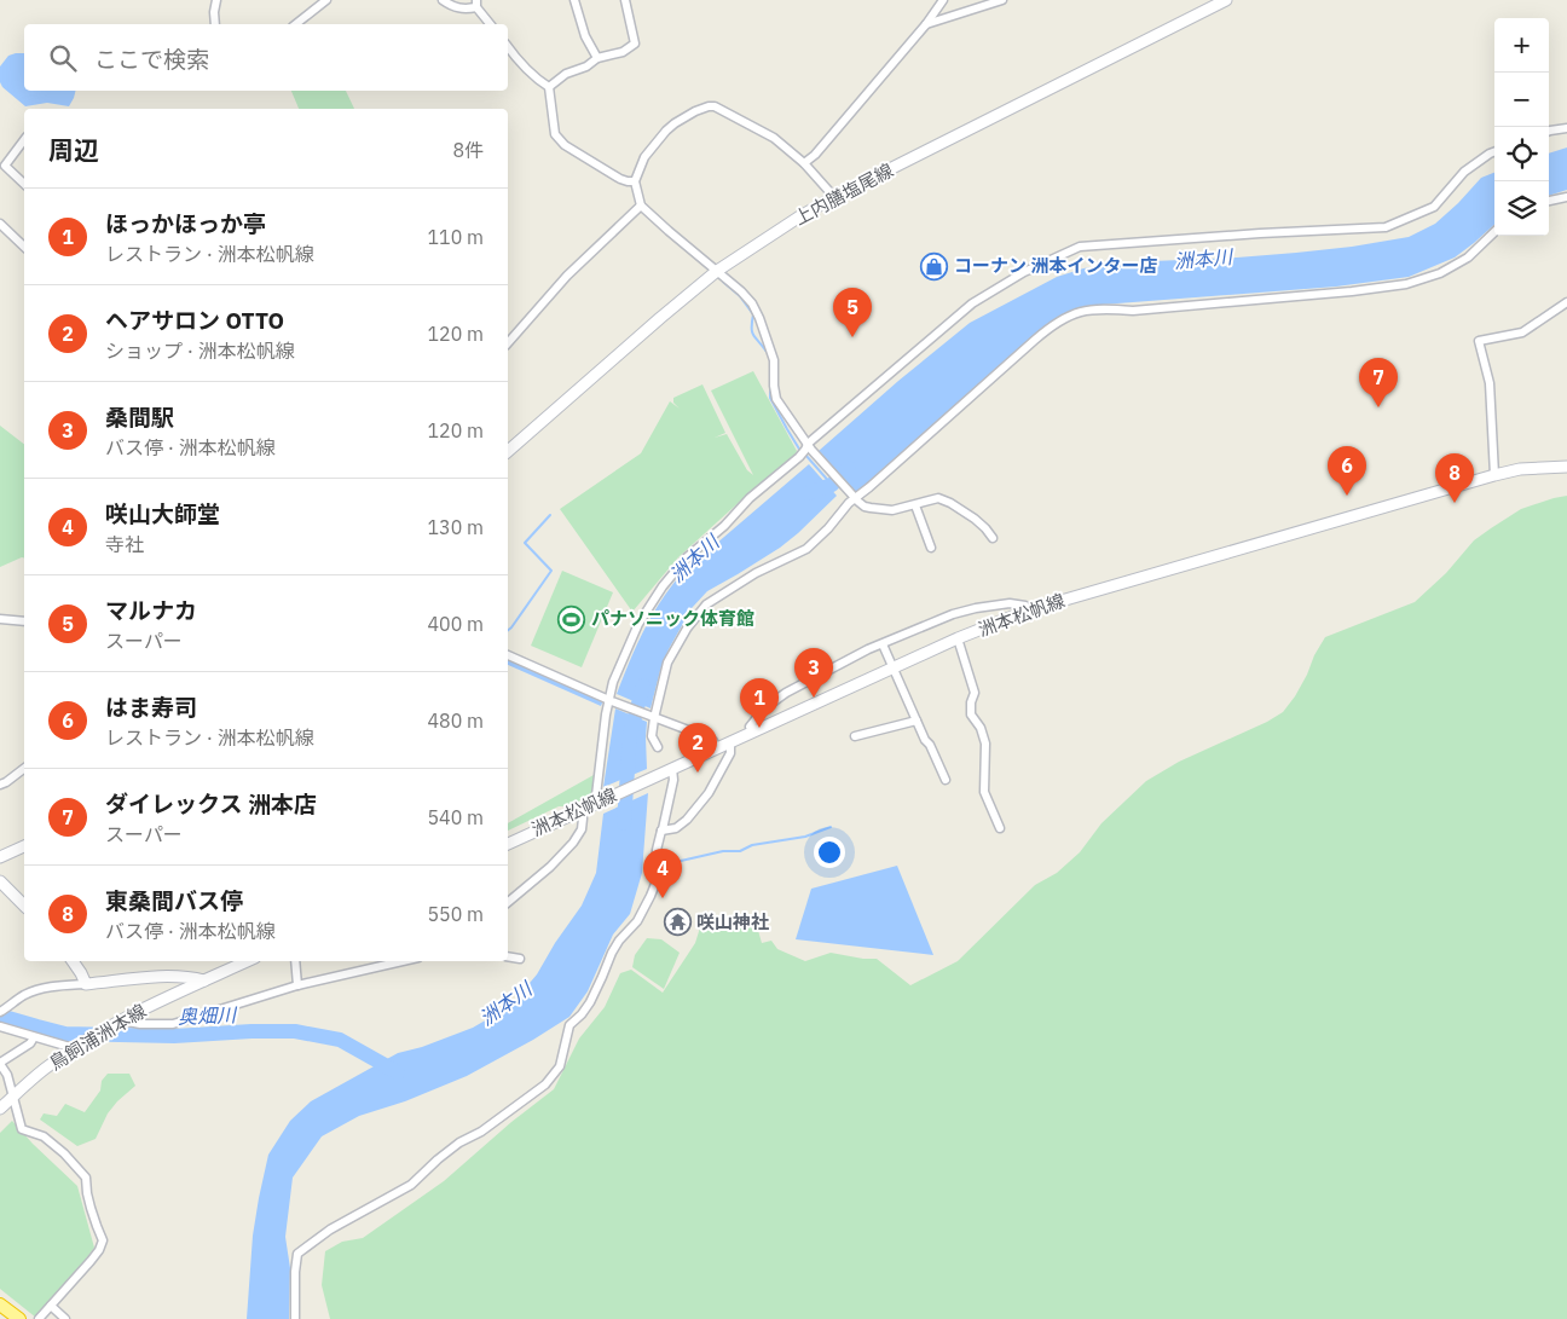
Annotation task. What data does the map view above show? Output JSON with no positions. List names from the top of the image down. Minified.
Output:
{"streets":{"main road":["上内膳塩尾線","洲本松帆線","鳥飼浦洲本線"]},"water":["洲本川","奥畑川"],"places":{"shop":["コーナン 洲本インター店"],"sports":["パナソニック体育館"],"temple":["咲山神社"]},"page":{"map_buttons":["+","−"],"search":"ここで検索","heading":["周辺","8件"],"list":[{"mark":"1","name":"ほっかほっか亭","note":"レストラン · 洲本松帆線","value":"110 m"},{"mark":"2","name":"ヘアサロン OTTO","note":"ショップ · 洲本松帆線","value":"120 m"},{"mark":"3","name":"桑間駅","note":"バス停 · 洲本松帆線","value":"120 m"},{"mark":"4","name":"咲山大師堂","note":"寺社","value":"130 m"},{"mark":"5","name":"マルナカ","note":"スーパー","value":"400 m"},{"mark":"6","name":"はま寿司","note":"レストラン · 洲本松帆線","value":"480 m"},{"mark":"7","name":"ダイレックス 洲本店","note":"スーパー","value":"540 m"},{"mark":"8","name":"東桑間バス停","note":"バス停 · 洲本松帆線","value":"550 m"}],"pins":["5","7","6","8","3","1","2","4"]}}
